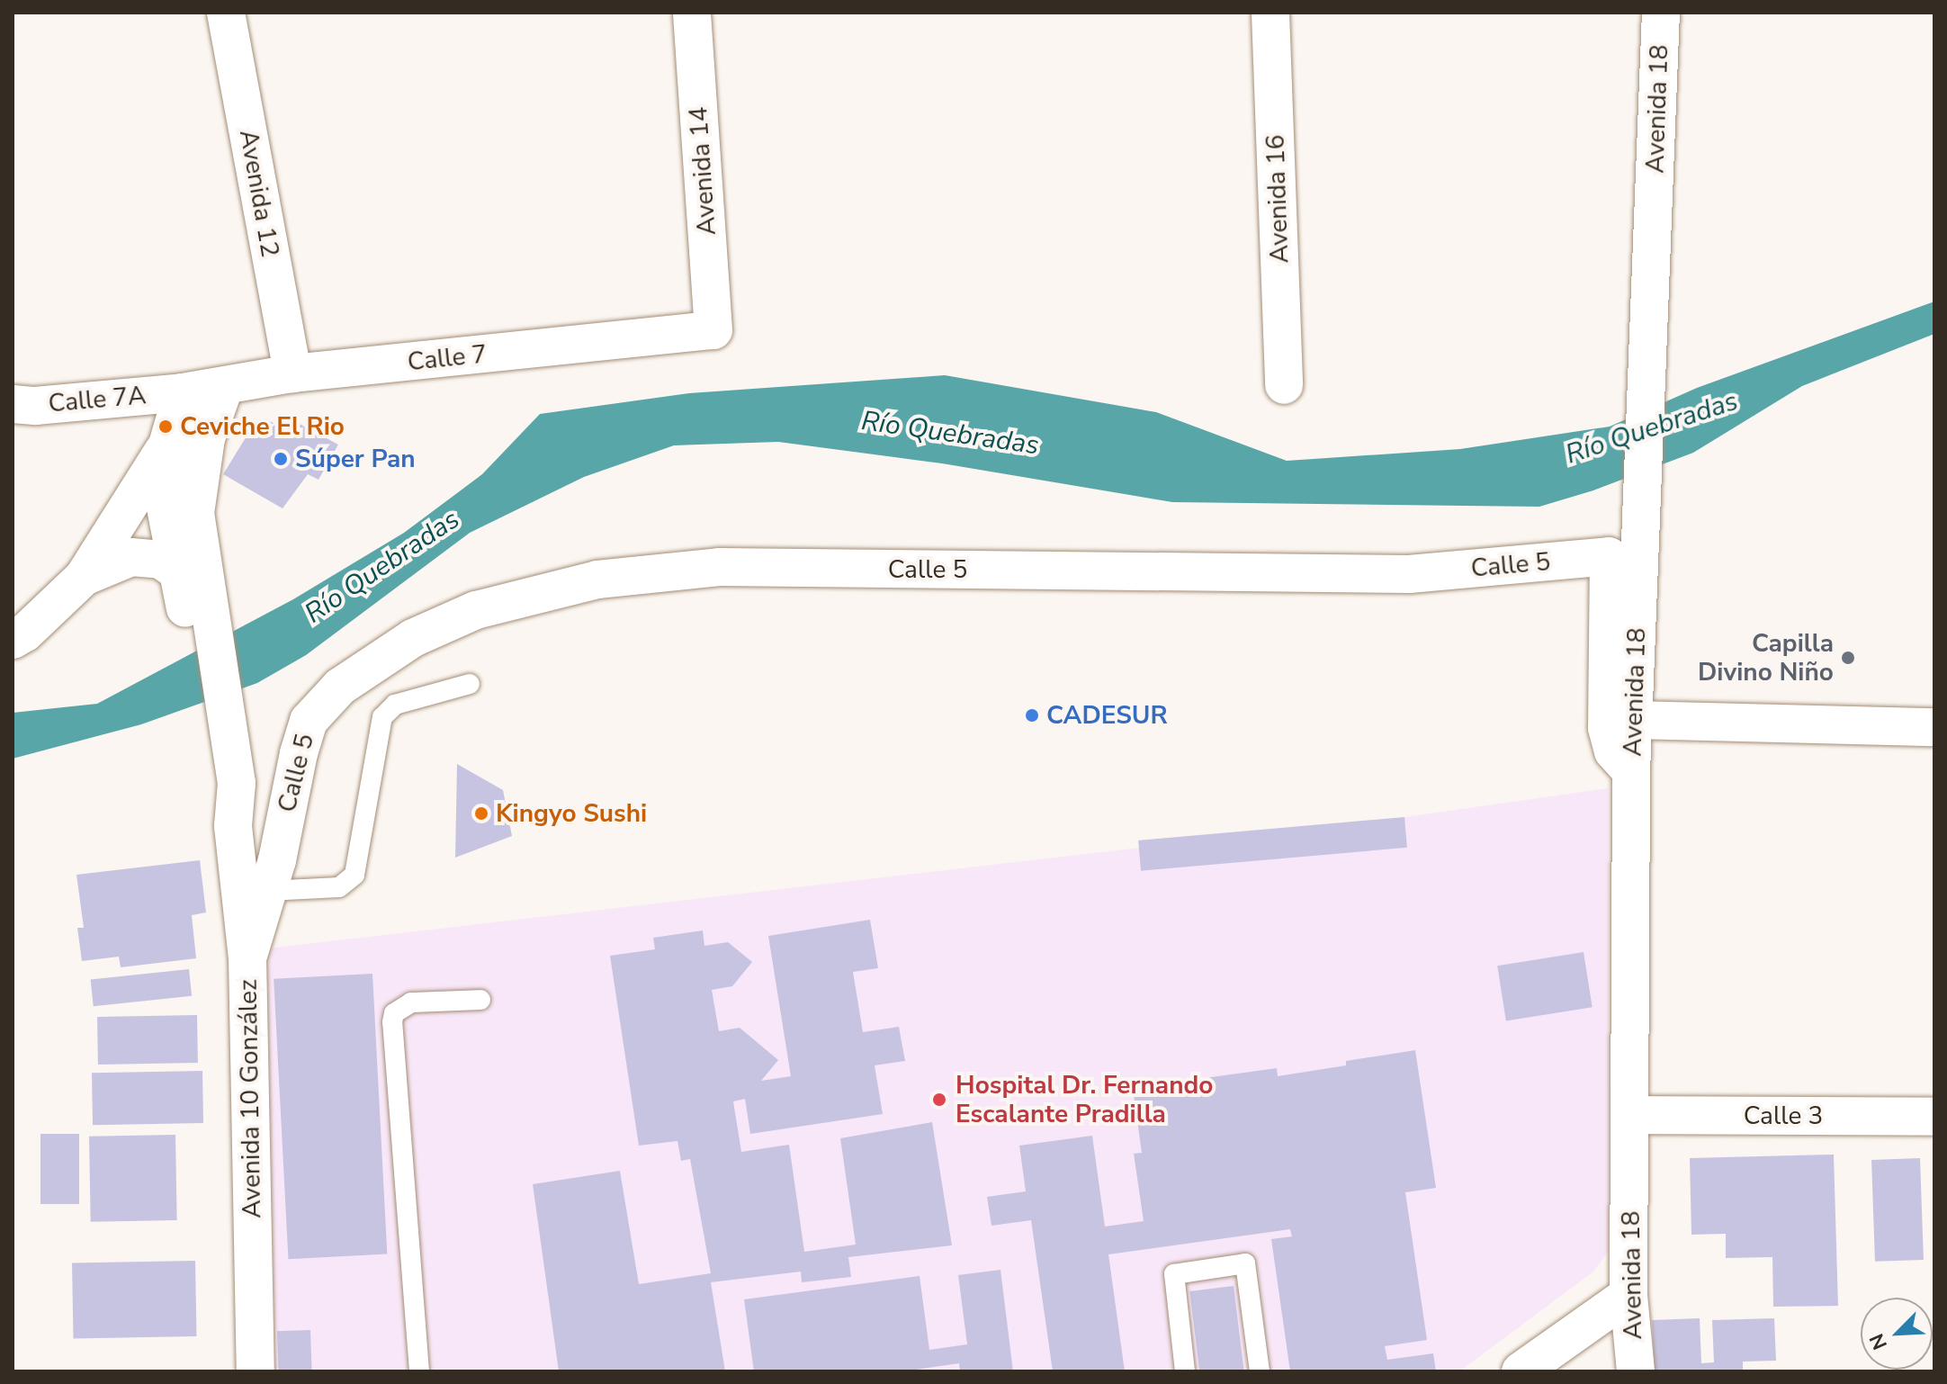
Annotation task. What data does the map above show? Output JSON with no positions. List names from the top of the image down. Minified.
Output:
{"streets":{"street":["Avenida 18","Avenida 14","Avenida 12","Avenida 16","Calle 7","Calle 7A","Calle 5","Avenida 10 González","Calle 3"]},"crossings":[["Avenida 18","Calle 5"],["Avenida 18","Calle 3"],["Avenida 14","Calle 7"],["Avenida 12","Calle 7"],["Calle 7","Calle 7A"],["Calle 7","Avenida 10 González"],["Calle 7A","Avenida 10 González"],["Calle 5","Avenida 10 González"]],"water":["Río Quebradas"],"places":["Ceviche El Rio","Súper Pan","Capilla Divino Niño","CADESUR","Kingyo Sushi","Hospital Dr. Fernando Escalante Pradilla"],"north":"bottom left"}
